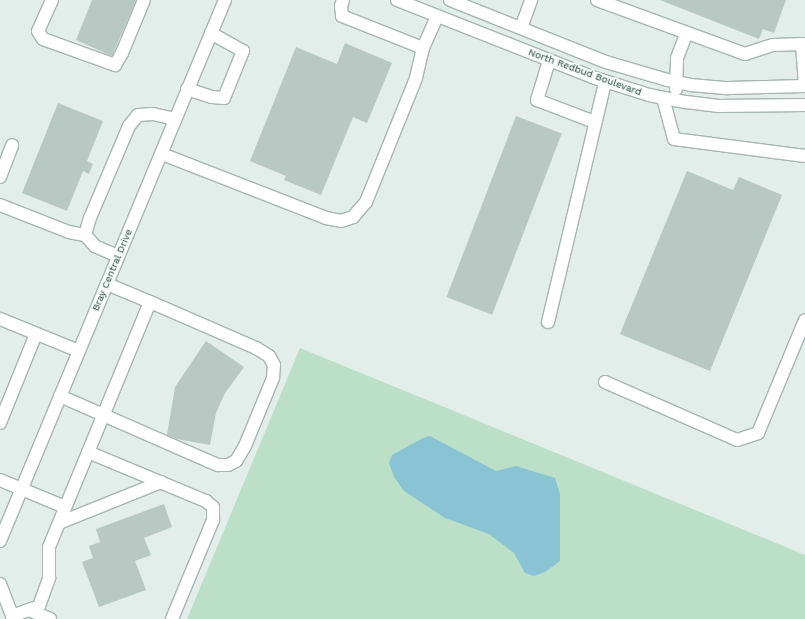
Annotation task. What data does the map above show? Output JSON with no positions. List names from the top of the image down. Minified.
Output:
{"streets":{"street":["North Redbud Boulevard","Bray Central Drive"]}}
